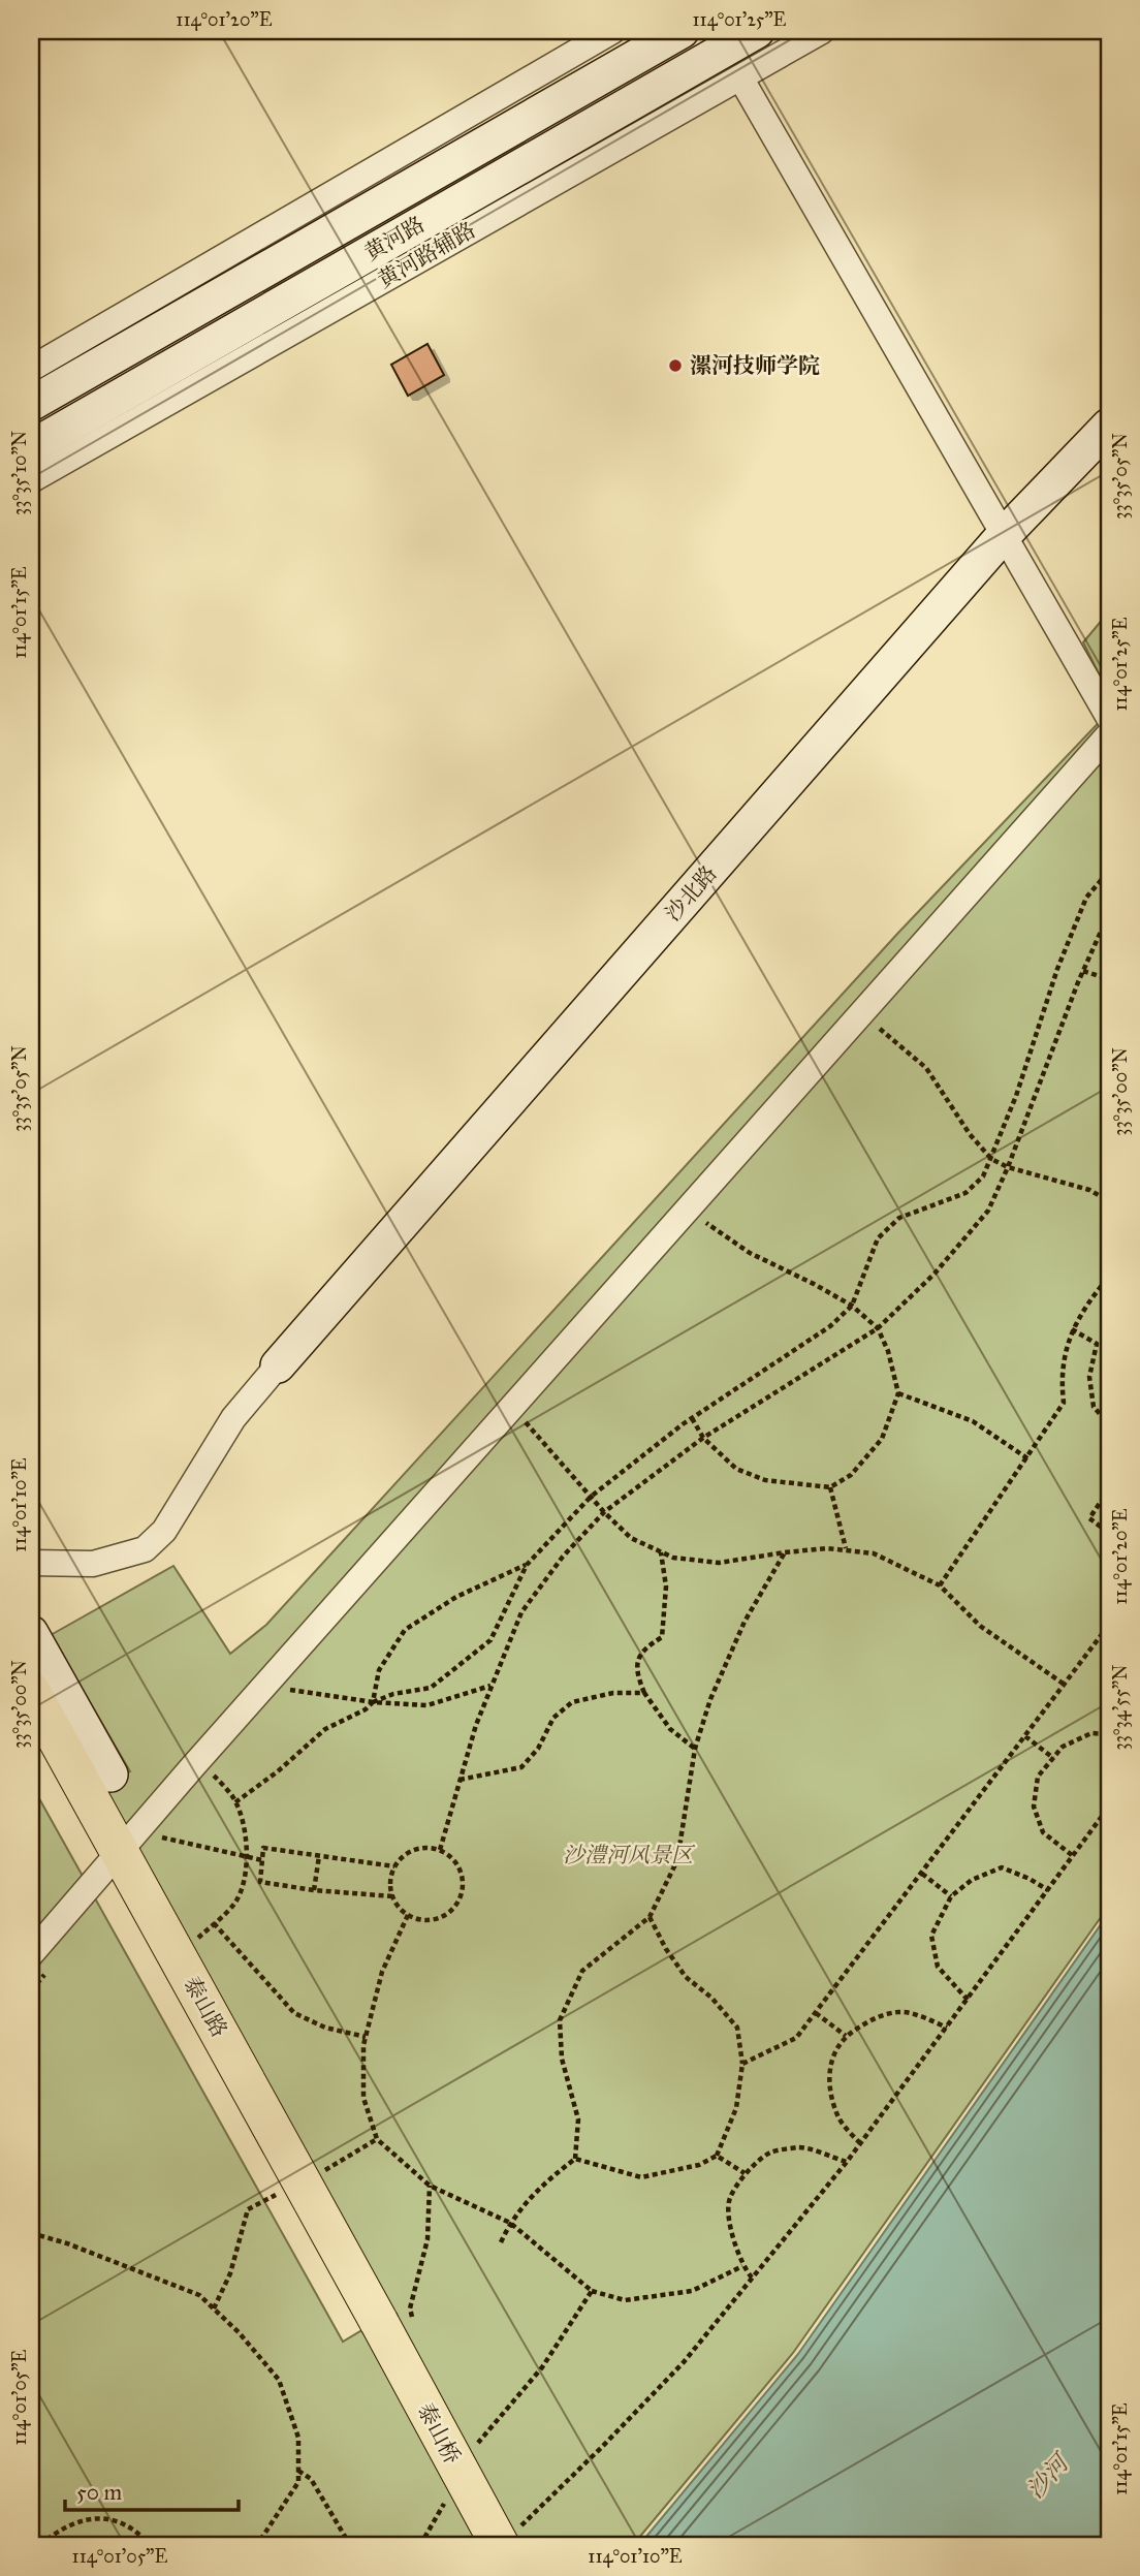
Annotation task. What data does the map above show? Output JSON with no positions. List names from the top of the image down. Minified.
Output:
{"streets":{"main road":["黄河路","沙北路","泰山路","泰山桥"],"street":["黄河路辅路"]},"crossings":[["泰山路","泰山桥"]],"water":["沙河"],"parks":["沙澧河风景区"],"places":["漯河技师学院"],"scale_bar":"50 m","coordinates":["114°01'20\"E","114°01'25\"E","33°35'10\"N","33°35'05\"N","114°01'15\"E","33°35'00\"N","114°01'10\"E","33°34'55\"N","114°01'05\"E"]}
